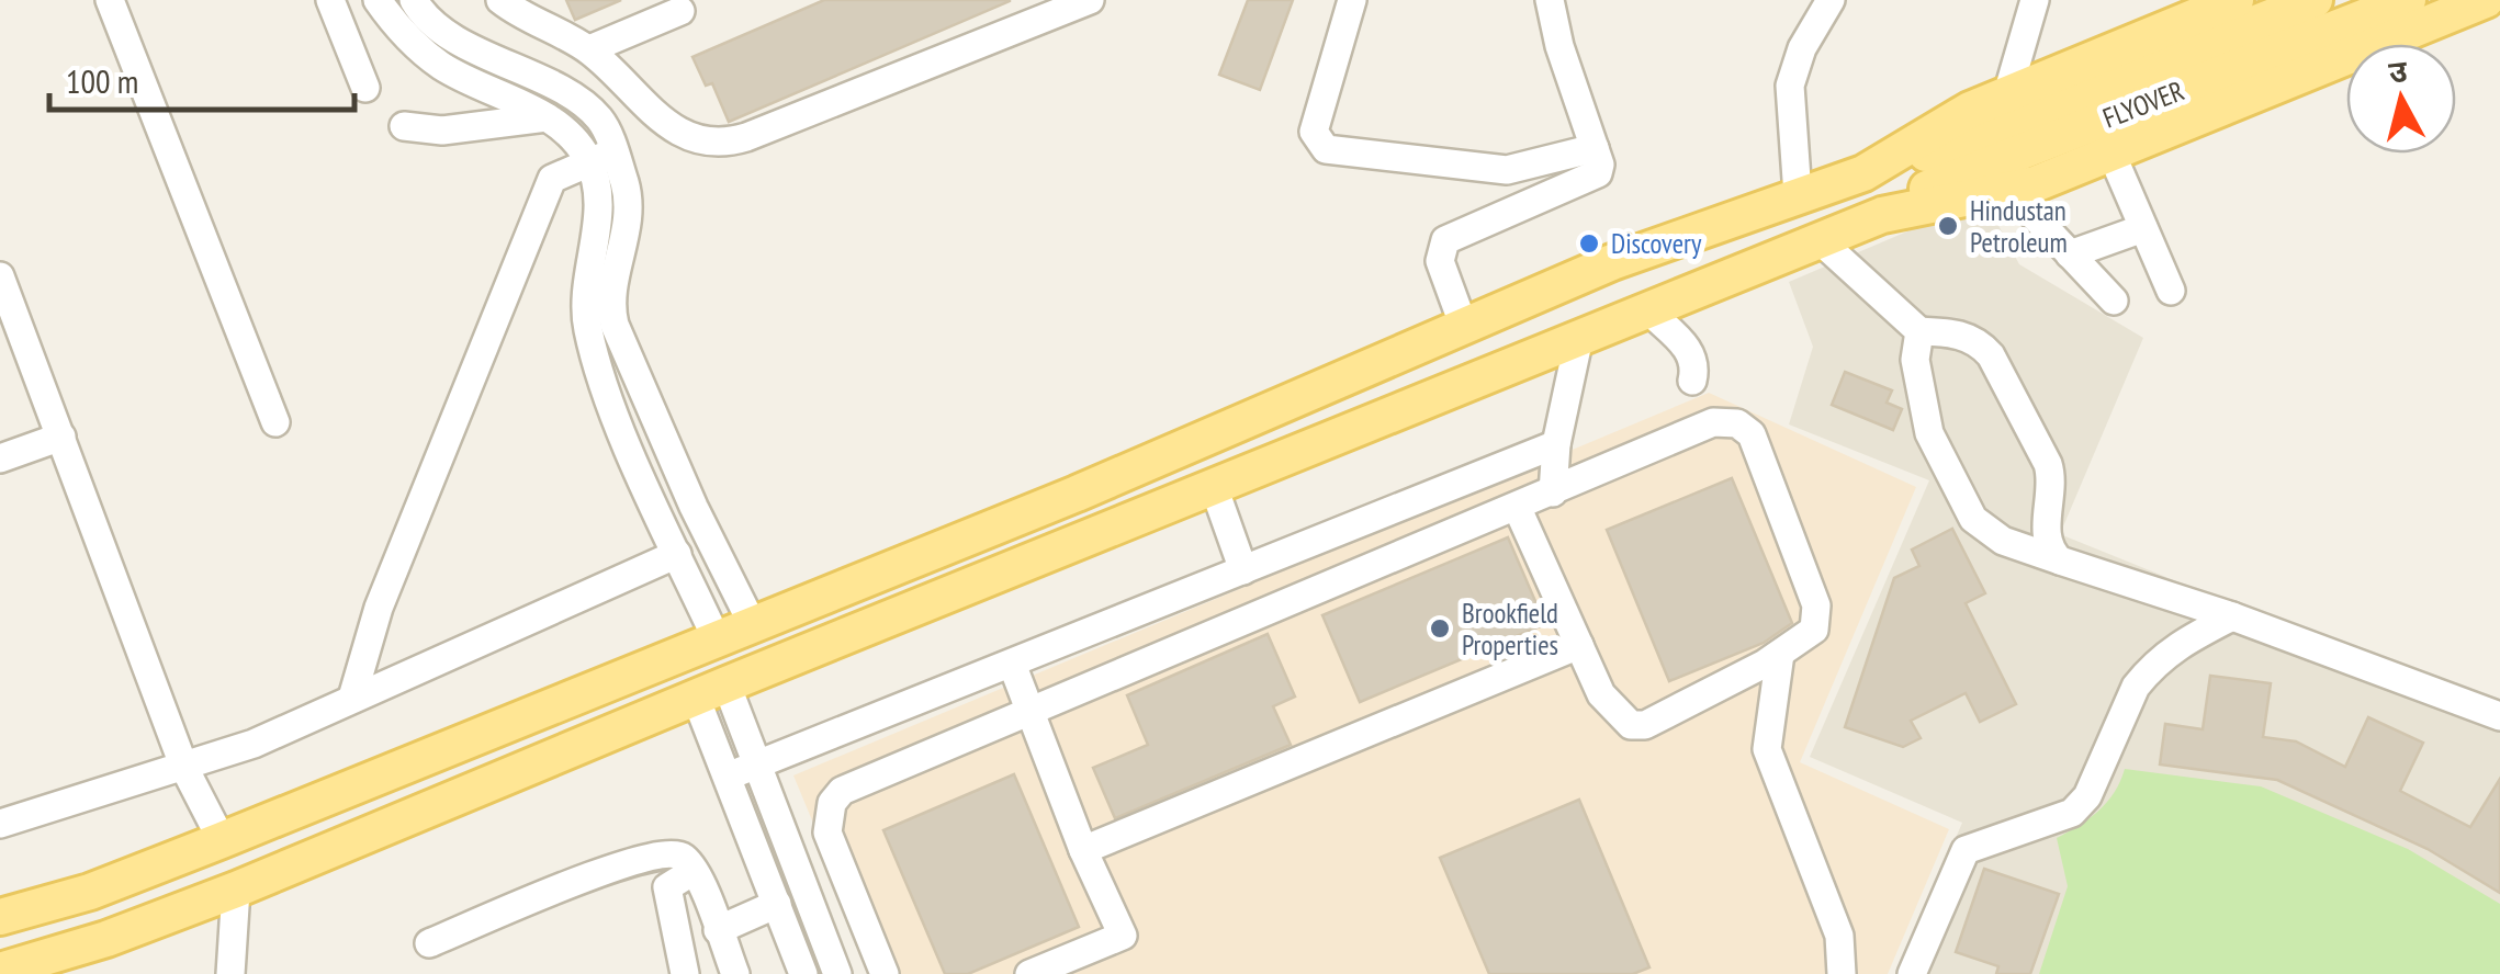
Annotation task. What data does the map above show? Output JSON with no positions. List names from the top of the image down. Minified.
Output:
{"streets":{"main road":["FLYOVER"]},"places":["Hindustan Petroleum","Discovery","Brookfield Properties"],"scale_bar":"100 m","north":"top"}
